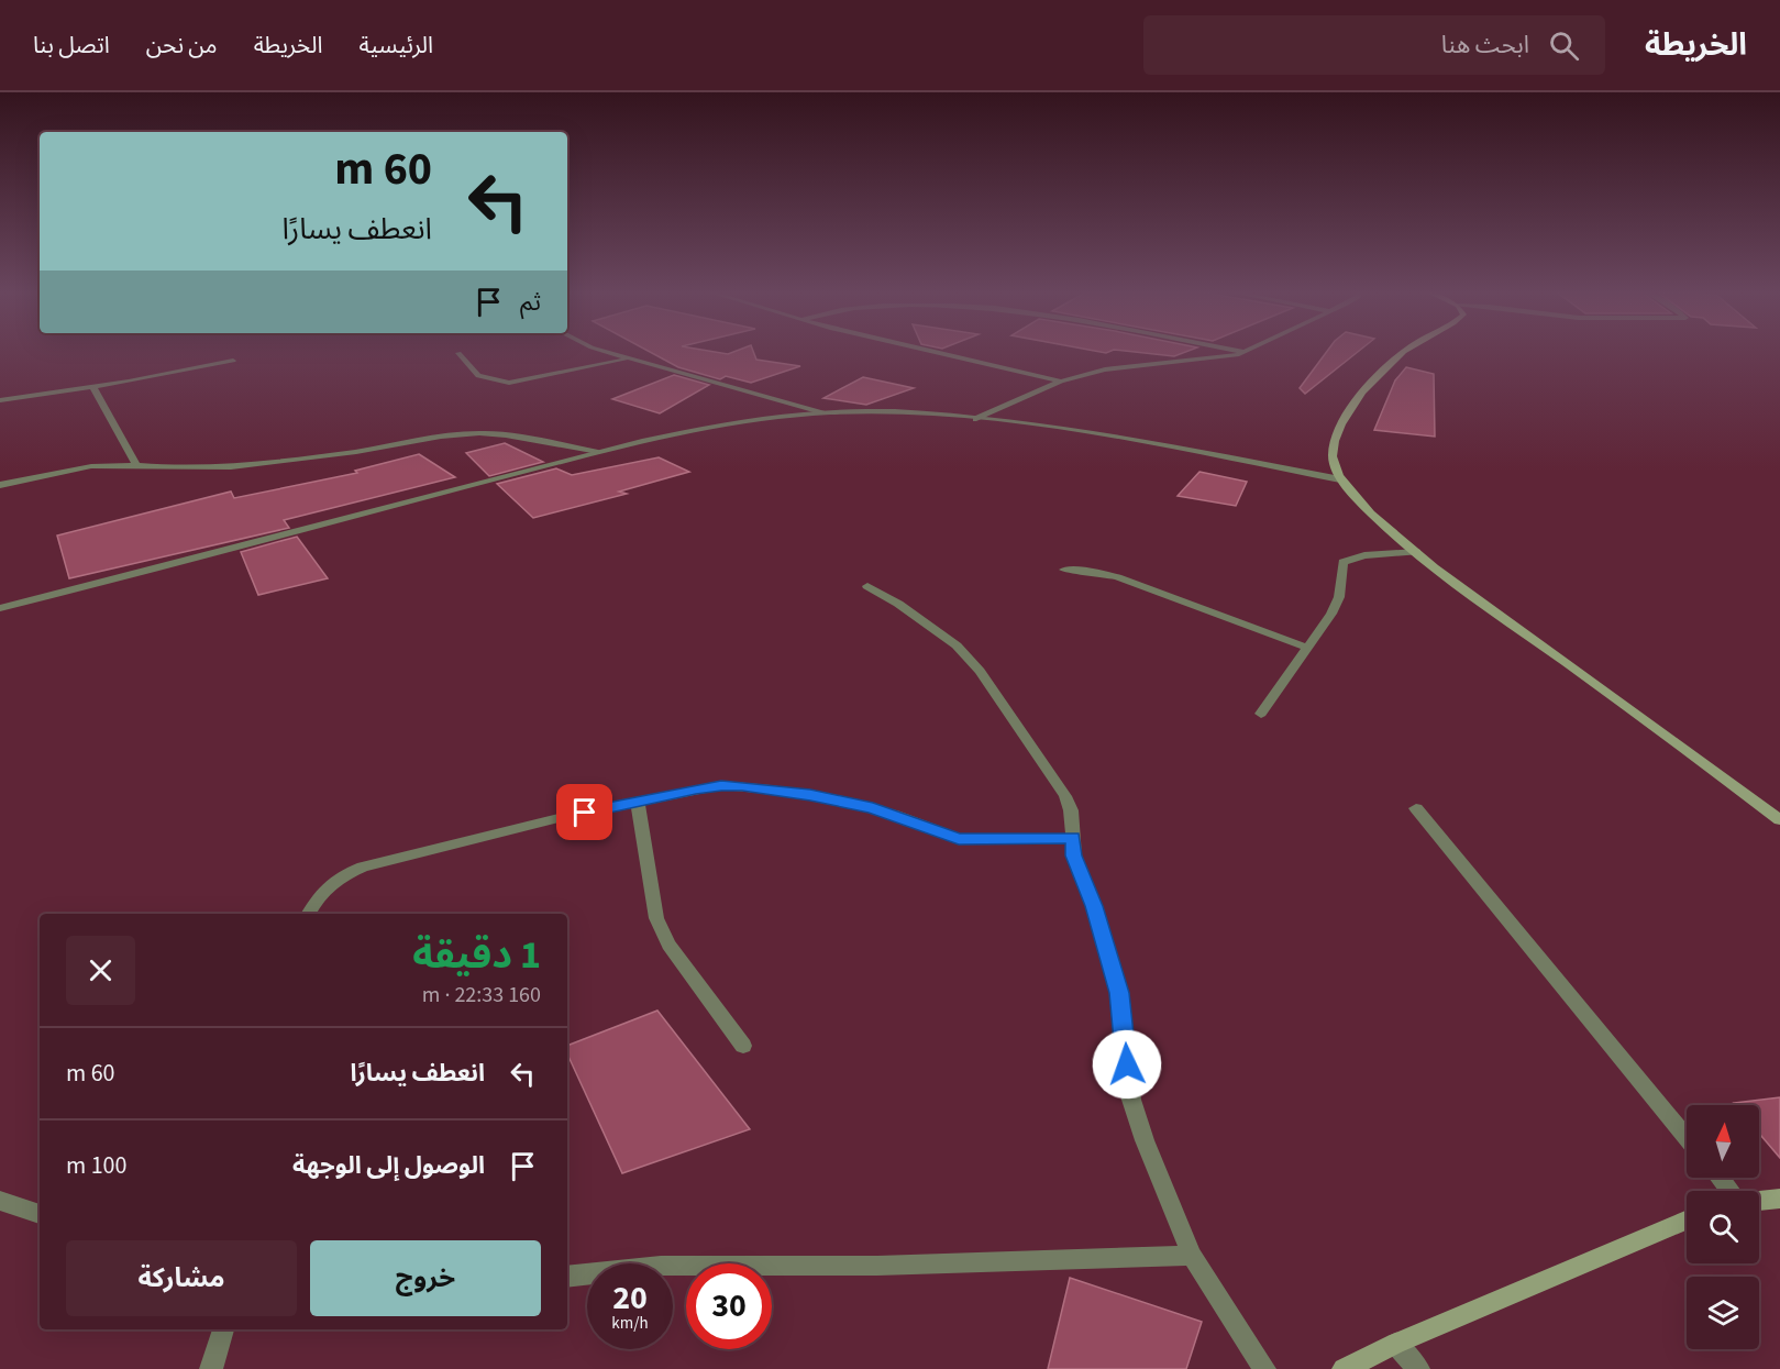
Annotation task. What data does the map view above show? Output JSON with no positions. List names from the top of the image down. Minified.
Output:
{"north":"top","page":{"header":"الخريطة","search":"ابحث هنا","nav":["الرئيسية","الخريطة","من نحن","اتصل بنا"],"turn":["60 m","انعطف يسارًا"],"then":"ثم","heading":["1 دقيقة","160 m · 22:33"],"list":[{"name":"انعطف يسارًا","value":"60 m"},{"name":"الوصول إلى الوجهة","value":"100 m"}],"buttons":["خروج","مشاركة"],"speed":"20 km/h","limit":"30"}}
